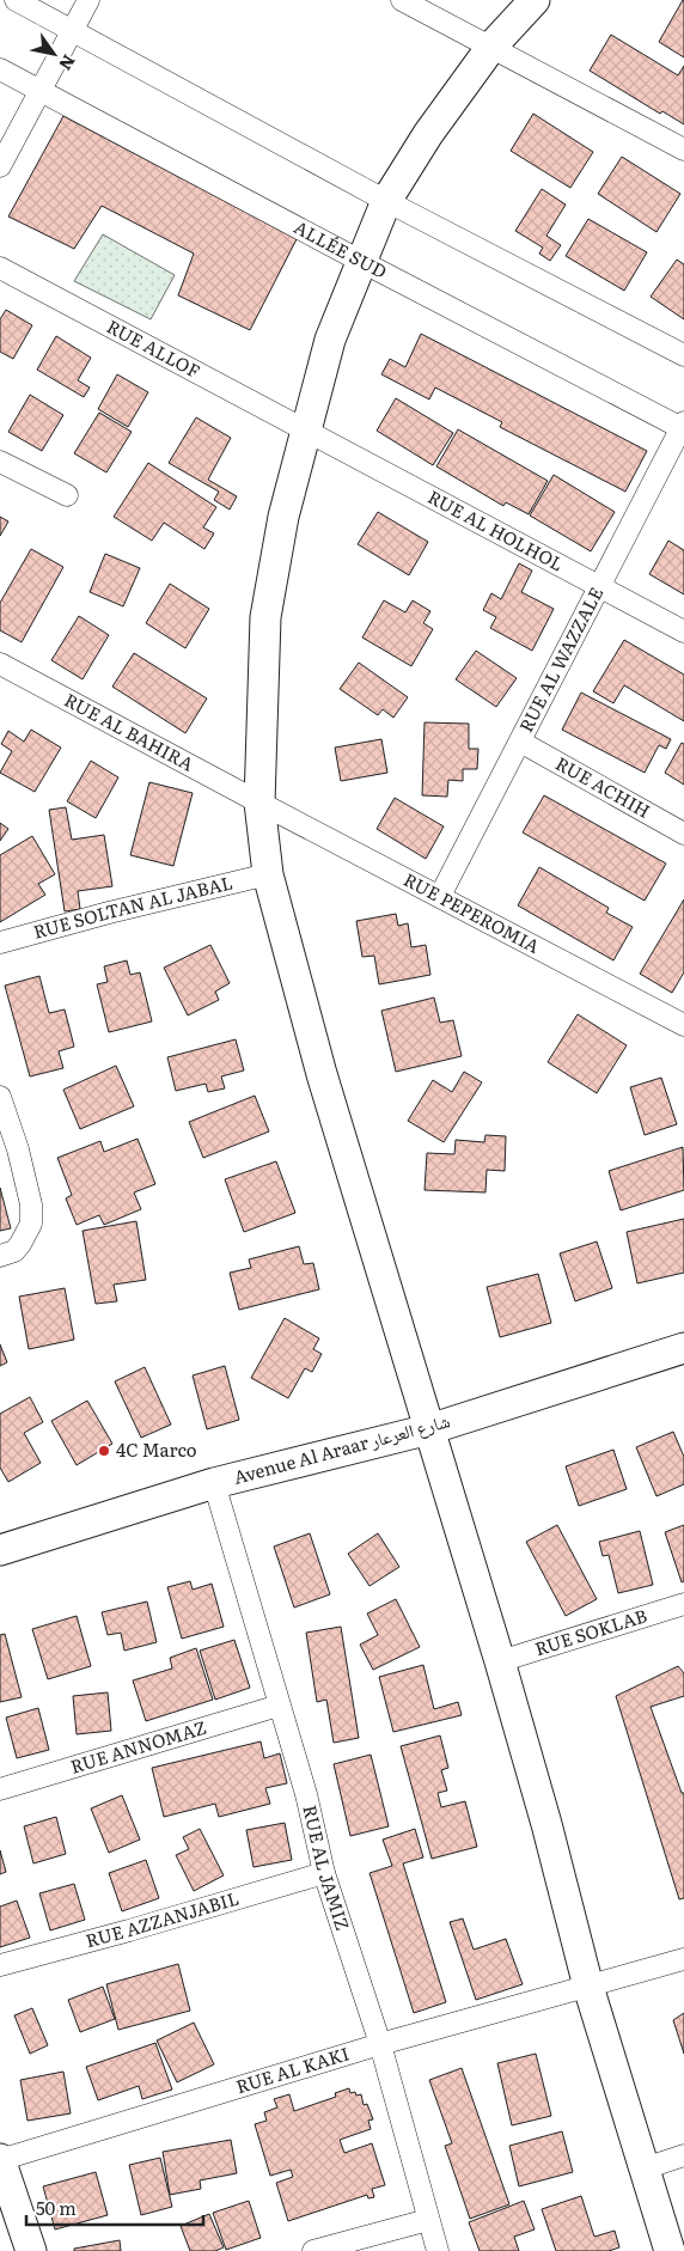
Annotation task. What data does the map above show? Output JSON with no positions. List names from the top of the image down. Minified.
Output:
{"streets":{"street":["ALLÉE SUD","RUE ALLOF","RUE AL HOLHOL","RUE AL WAZZALE","RUE AL BAHIRA","RUE ACHIH","RUE SOLTAN AL JABAL","RUE PEPEROMIA","Avenue Al Araar شارع العرعار","RUE SOKLAB","RUE ANNOMAZ","RUE AL JAMIZ","RUE AZZANJABIL","RUE AL KAKI"]},"crossings":[["ALLÉE SUD","RUE AL WAZZALE"],["RUE ALLOF","RUE AL HOLHOL"],["RUE AL HOLHOL","RUE AL WAZZALE"],["RUE AL WAZZALE","RUE ACHIH"],["RUE AL WAZZALE","RUE PEPEROMIA"],["RUE AL BAHIRA","RUE PEPEROMIA"],["Avenue Al Araar شارع العرعار","RUE AL JAMIZ"],["RUE ANNOMAZ","RUE AL JAMIZ"],["RUE AL JAMIZ","RUE AZZANJABIL"],["RUE AL JAMIZ","RUE AL KAKI"]],"places":["4C Marco"],"scale_bar":"50 m","north":"bottom right"}
